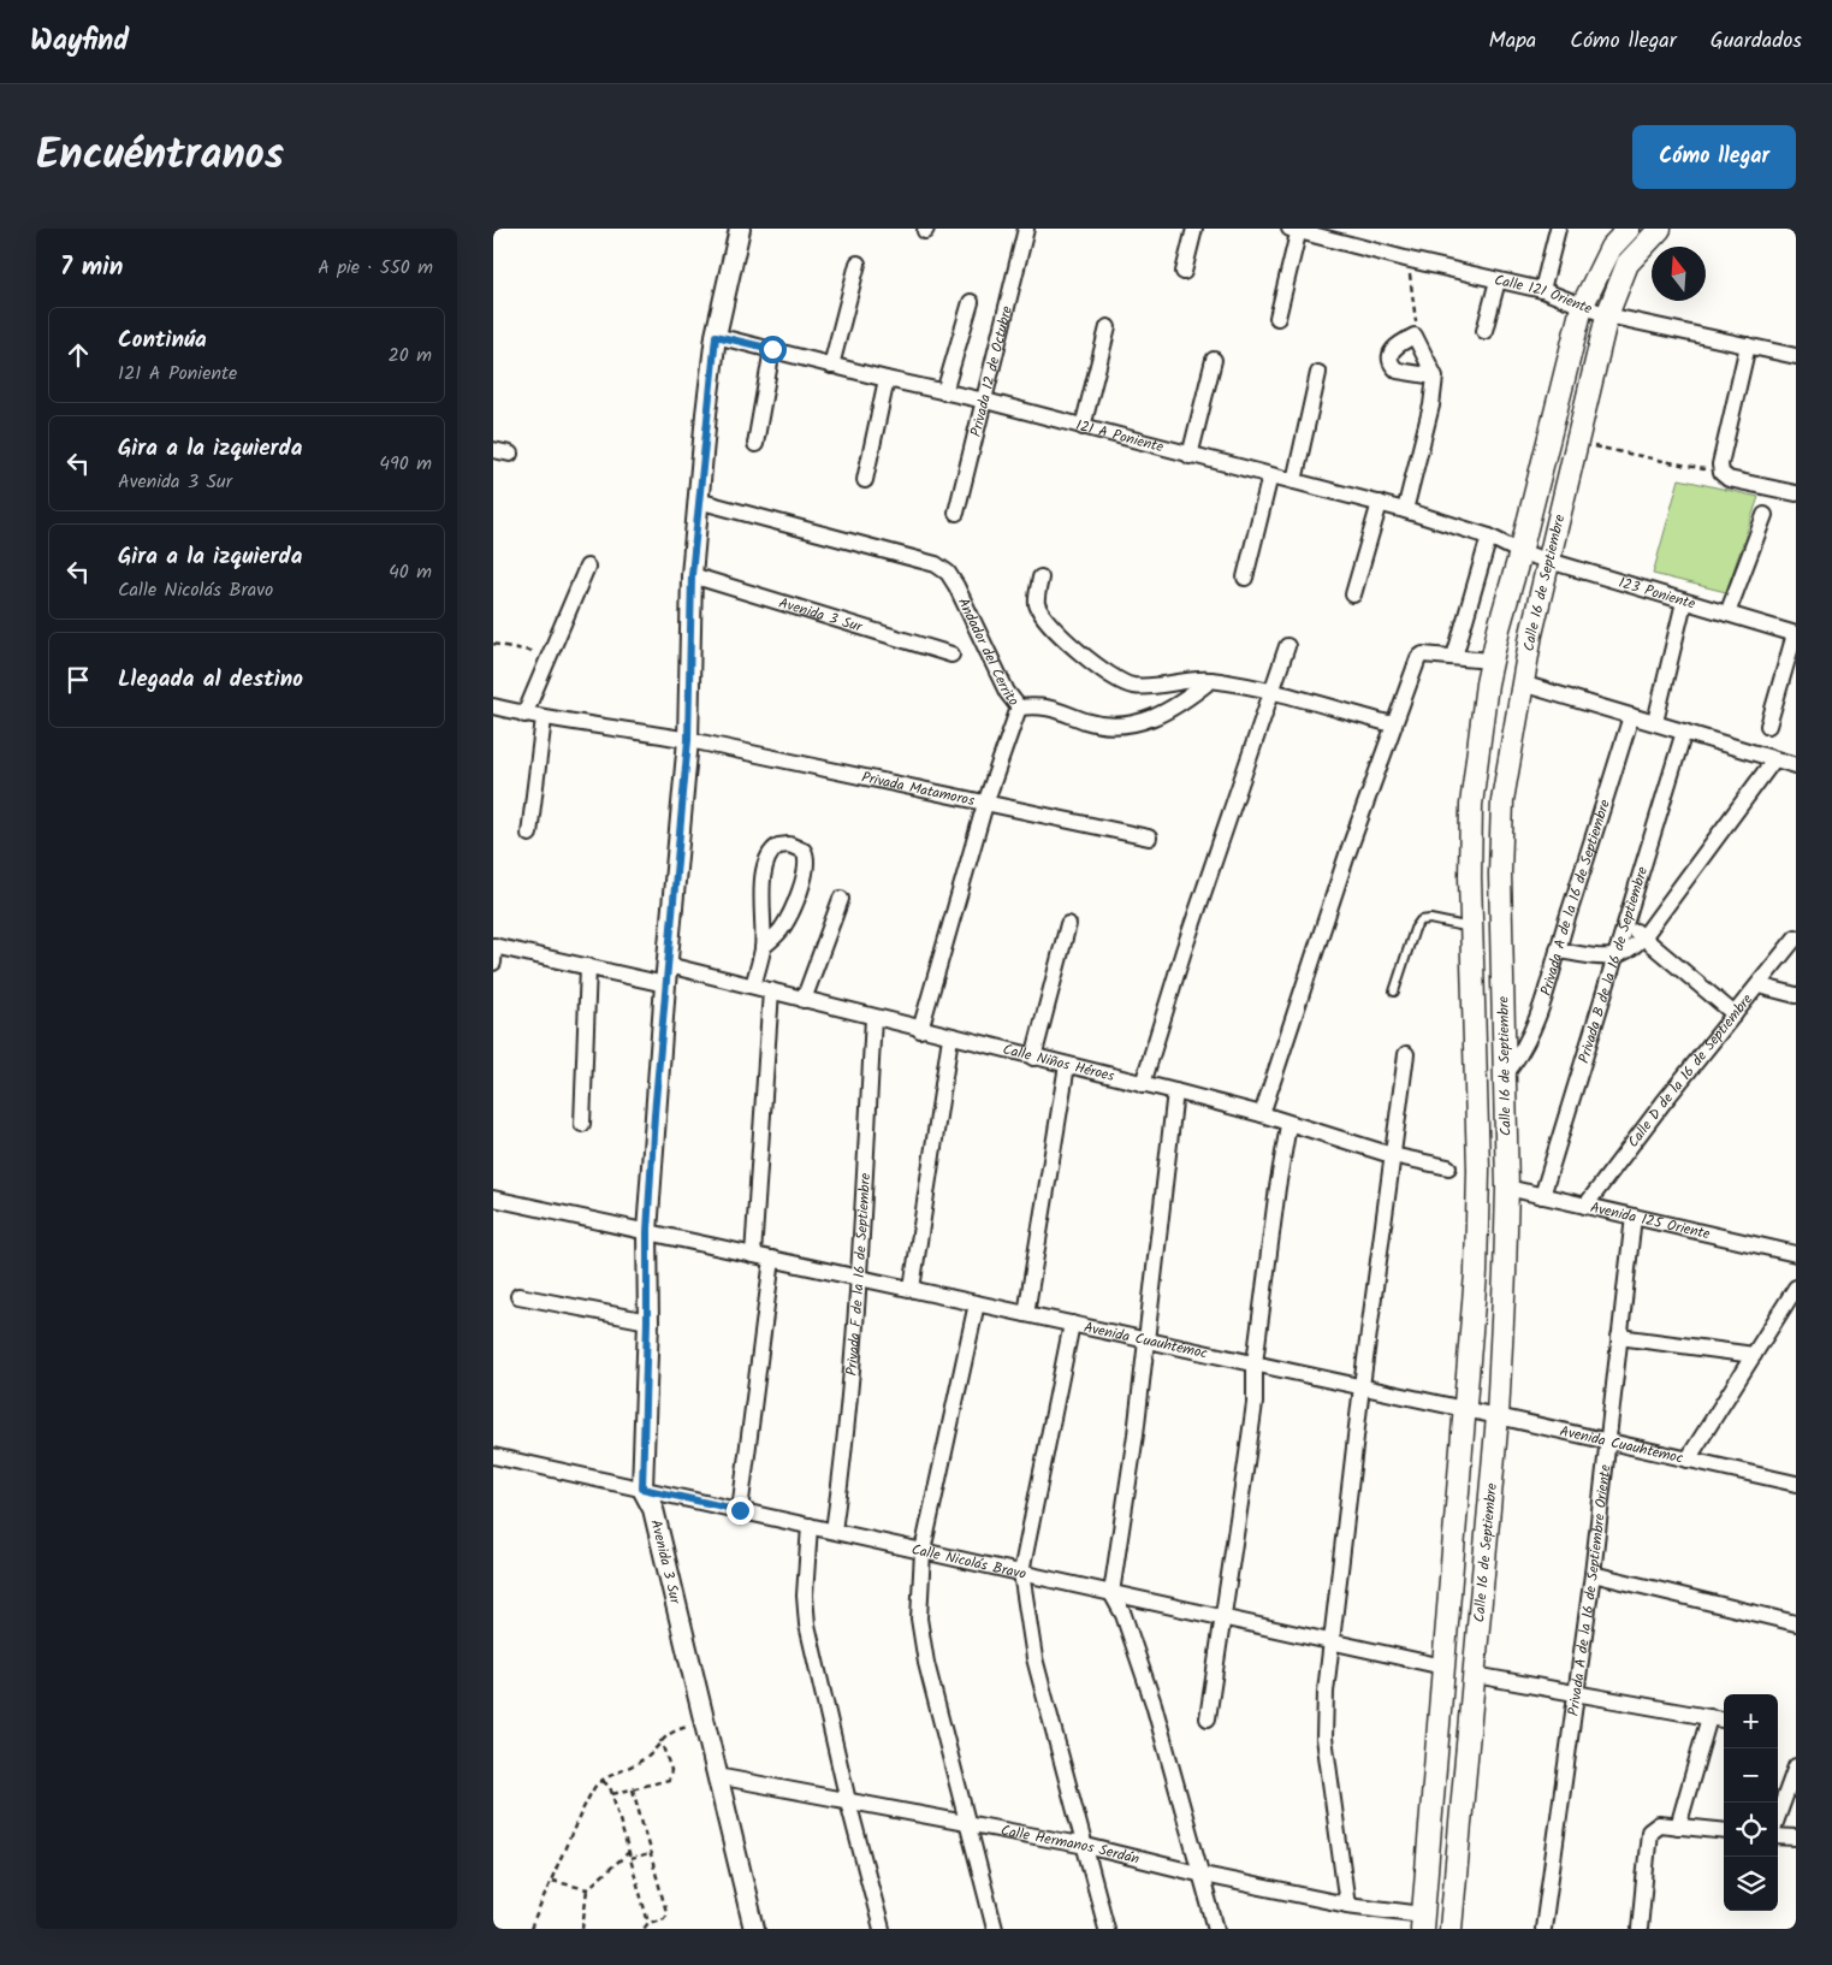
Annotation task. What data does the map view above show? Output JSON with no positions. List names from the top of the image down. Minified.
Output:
{"streets":{"main road":["Calle 16 de Septiembre"],"street":["Calle 121 Oriente","Privada 12 de Octubre","121 A Poniente","123 Poniente","Avenida 3 Sur","Andador del Cerrito","Privada Matamoros","Privada A de la 16 de Septiembre","Privada B de la 16 de Septiembre","Calle Niños Héroes","Calle D de la 16 de Septiembre","Avenida 125 Oriente","Privada F de la 16 de Septiembre","Avenida Cuauhtémoc","Calle Nicolás Bravo","Privada A de la 16 de Septiembre Oriente","Calle Hermanos Serdán"]},"crossings":[["Calle 121 Oriente","Calle 16 de Septiembre"],["Privada 12 de Octubre","121 A Poniente"],["121 A Poniente","Calle 16 de Septiembre"],["121 A Poniente","123 Poniente"],["121 A Poniente","Avenida 3 Sur"],["Calle 16 de Septiembre","123 Poniente"],["Calle 16 de Septiembre","Privada A de la 16 de Septiembre"],["Calle 16 de Septiembre","Avenida 125 Oriente"],["Calle 16 de Septiembre","Avenida Cuauhtémoc"],["Calle 16 de Septiembre","Calle Nicolás Bravo"],["Calle 16 de Septiembre","Calle Hermanos Serdán"],["Avenida 3 Sur","Andador del Cerrito"],["Avenida 3 Sur","Privada Matamoros"],["Avenida 3 Sur","Calle Niños Héroes"],["Avenida 3 Sur","Avenida Cuauhtémoc"],["Avenida 3 Sur","Calle Nicolás Bravo"],["Avenida 3 Sur","Calle Hermanos Serdán"],["Privada B de la 16 de Septiembre","Avenida 125 Oriente"],["Calle Niños Héroes","Privada F de la 16 de Septiembre"],["Calle D de la 16 de Septiembre","Avenida 125 Oriente"],["Avenida 125 Oriente","Privada A de la 16 de Septiembre Oriente"],["Privada F de la 16 de Septiembre","Avenida Cuauhtémoc"],["Privada F de la 16 de Septiembre","Calle Nicolás Bravo"],["Avenida Cuauhtémoc","Privada A de la 16 de Septiembre Oriente"]],"north":"top","page":{"header":"Wayfind","nav":["Mapa","Cómo llegar","Guardados"],"title":"Encuéntranos","buttons":"Cómo llegar","heading":["7 min","A pie · 550 m"],"list":[["Continúa","121 A Poniente","20 m"],["Gira a la izquierda","Avenida 3 Sur","490 m"],["Gira a la izquierda","Calle Nicolás Bravo","40 m"],"Llegada al destino"],"map_buttons":["+","−"]}}
